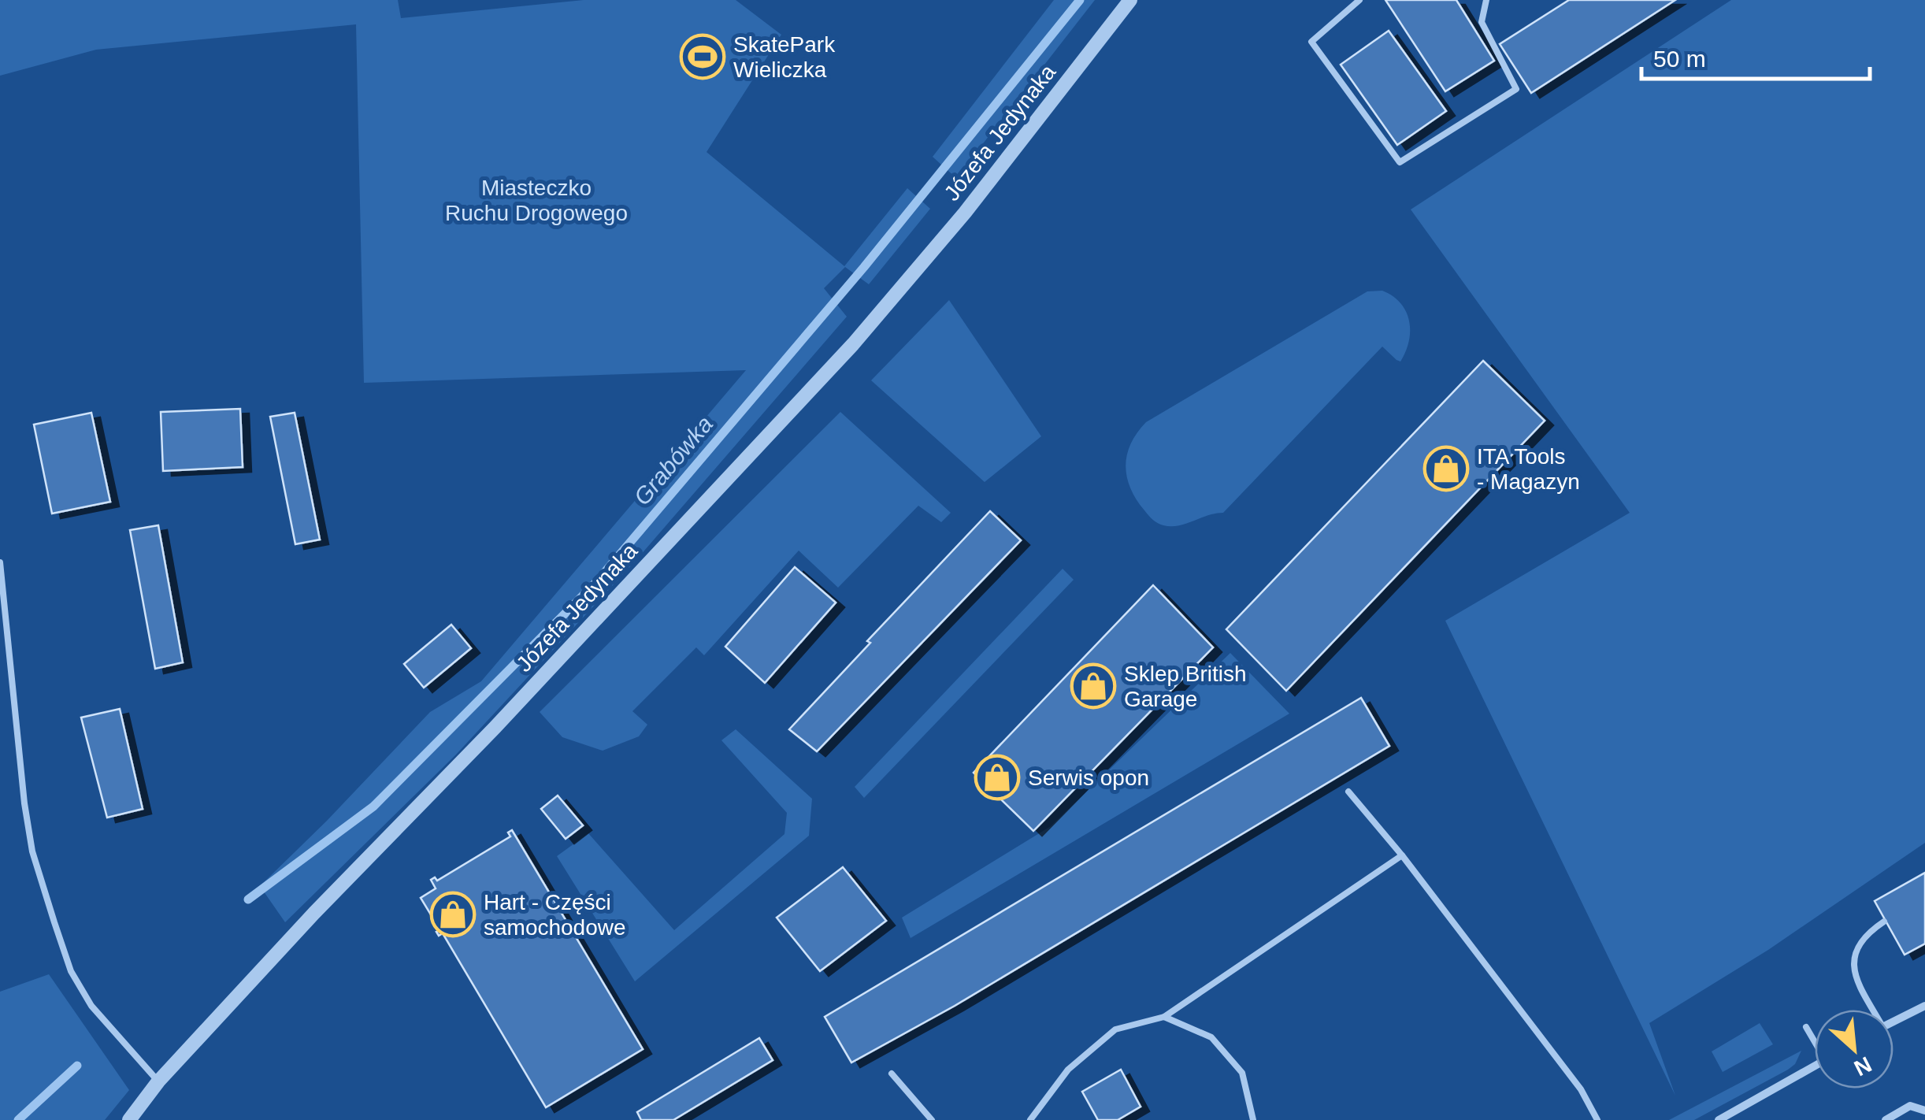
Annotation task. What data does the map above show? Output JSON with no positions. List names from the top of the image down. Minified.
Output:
{"streets":{"street":["Józefa Jedynaka"]},"water":["Grabówka"],"parks":["Miasteczko Ruchu Drogowego"],"places":{"sports":["SkatePark Wieliczka"],"shop":["ITA Tools - Magazyn","Sklep British Garage","Serwis opon","Hart - Części samochodowe"]},"scale_bar":"50 m","north":"bottom right"}
